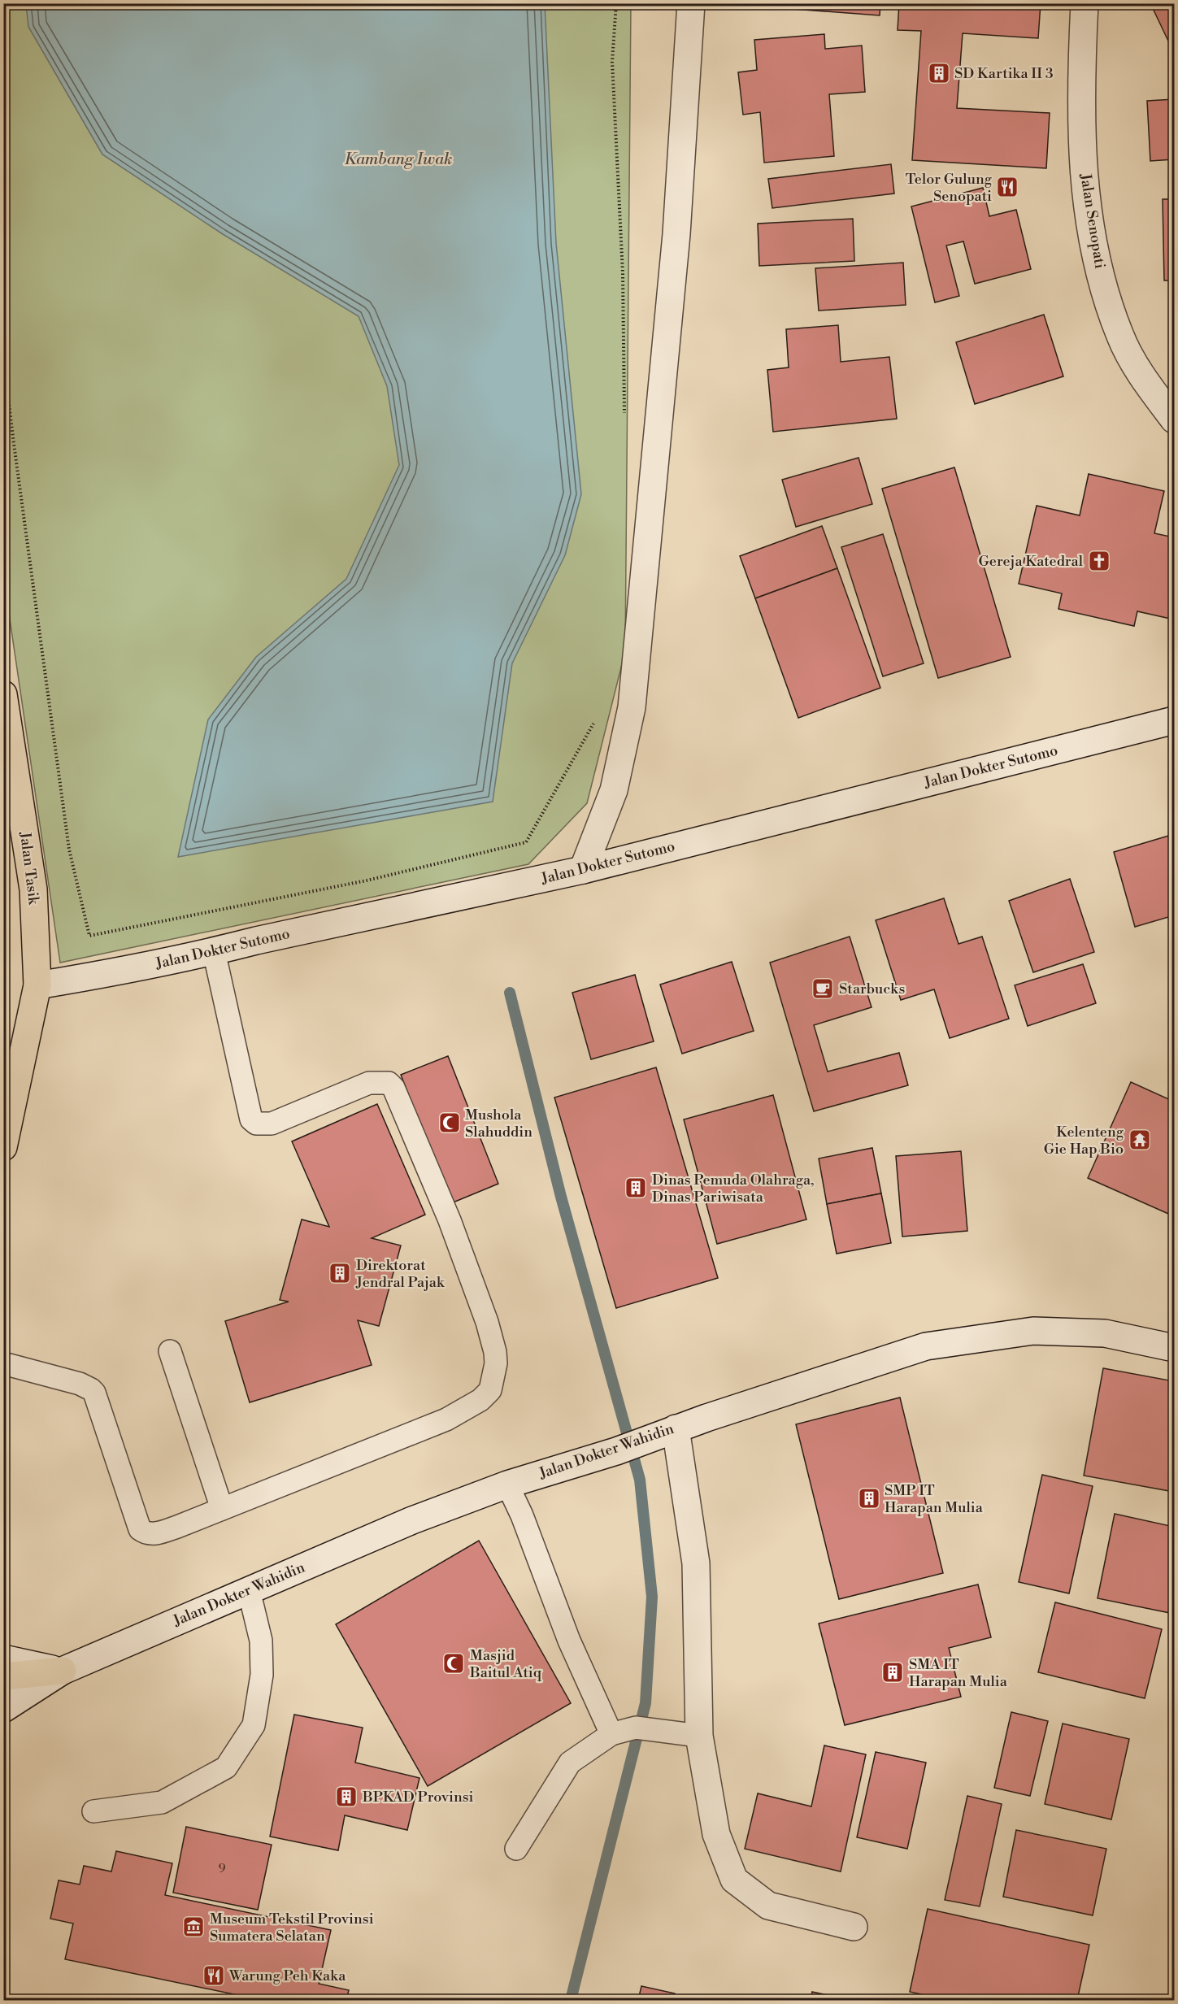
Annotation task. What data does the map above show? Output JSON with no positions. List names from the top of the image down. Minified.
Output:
{"streets":{"main road":["Jalan Tasik"],"street":["Jalan Senopati","Jalan Dokter Sutomo","Jalan Dokter Wahidin"]},"crossings":[["Jalan Dokter Sutomo","Jalan Tasik"]],"water":["Kambang Iwak"],"places":{"building":["SD Kartika II 3","Dinas Pemuda Olahraga, Dinas Pariwisata","Direktorat Jendral Pajak","SMP IT Harapan Mulia","SMA IT Harapan Mulia","BPKAD Provinsi"],"restaurant":["Telor Gulung Senopati","Warung Peh Kaka"],"church":["Gereja Katedral"],"cafe":["Starbucks"],"mosque":["Mushola Slahuddin","Masjid Baitul Atiq"],"temple":["Kelenteng Gie Hap Bio"],"museum":["Museum Tekstil Provinsi Sumatera Selatan"]},"house_numbers":["9"]}
